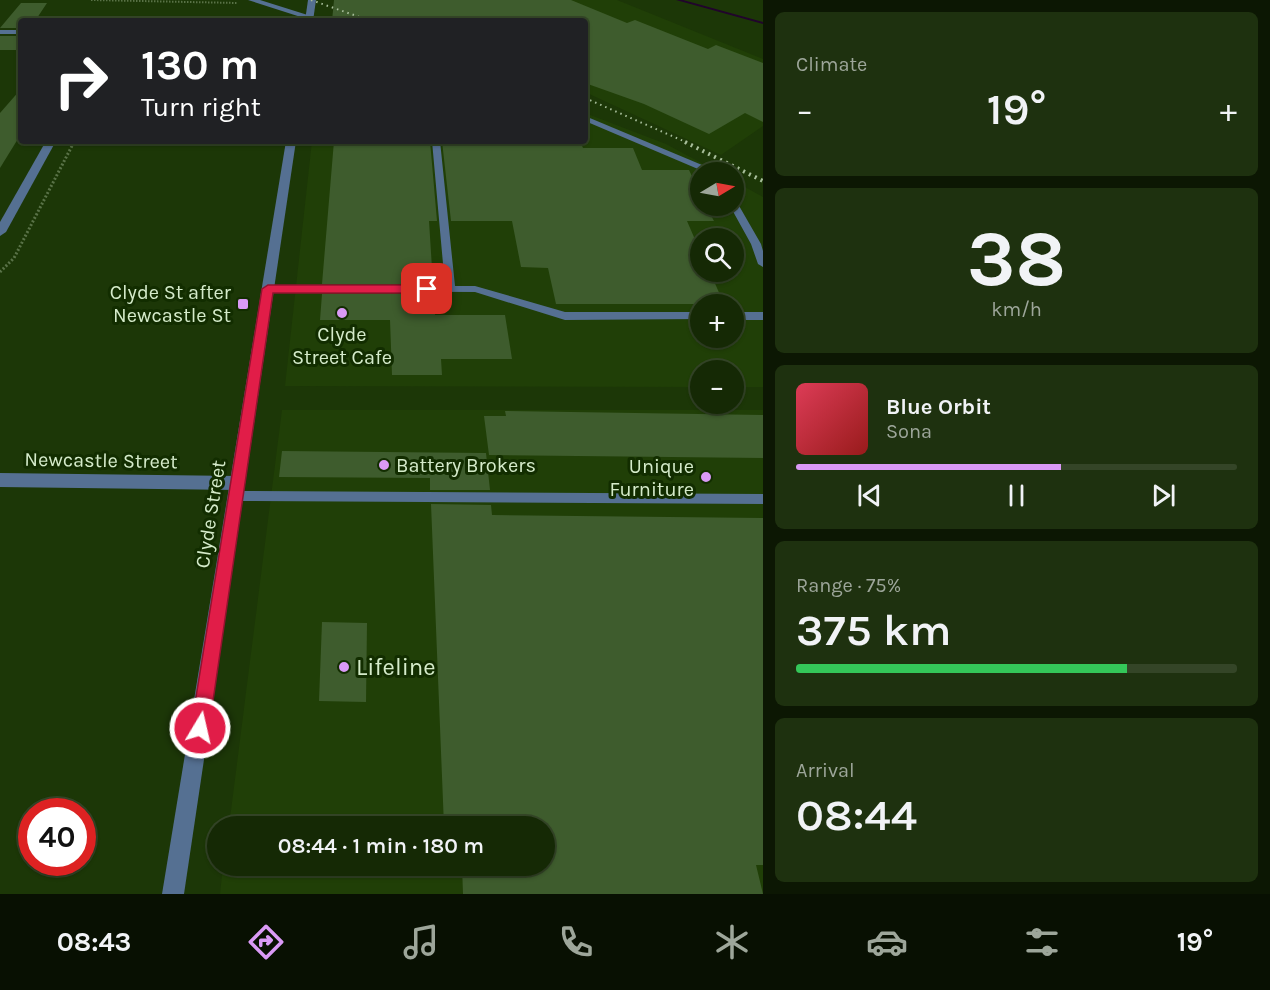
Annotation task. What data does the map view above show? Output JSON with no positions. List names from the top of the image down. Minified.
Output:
{"streets":{"street":["Newcastle Street","Clyde Street"]},"crossings":[["Newcastle Street","Clyde Street"]],"places":{"transit":["Clyde St after Newcastle St"],"other":["Clyde Street Cafe","Battery Brokers","Unique Furniture","Lifeline"]},"north":"right","page":{"tile":["Climate",["38","km/h"],["Range · 75%","375 km"],["Arrival","08:44"]],"turn":["130 m","Turn right"],"heat":["−","19°","+"],"map_buttons":["+","−"],"song":["Blue Orbit","Sona"],"limit":"40","trip":"08:44 · 1 min · 180 m","tabs":["08:43","19°"]}}
